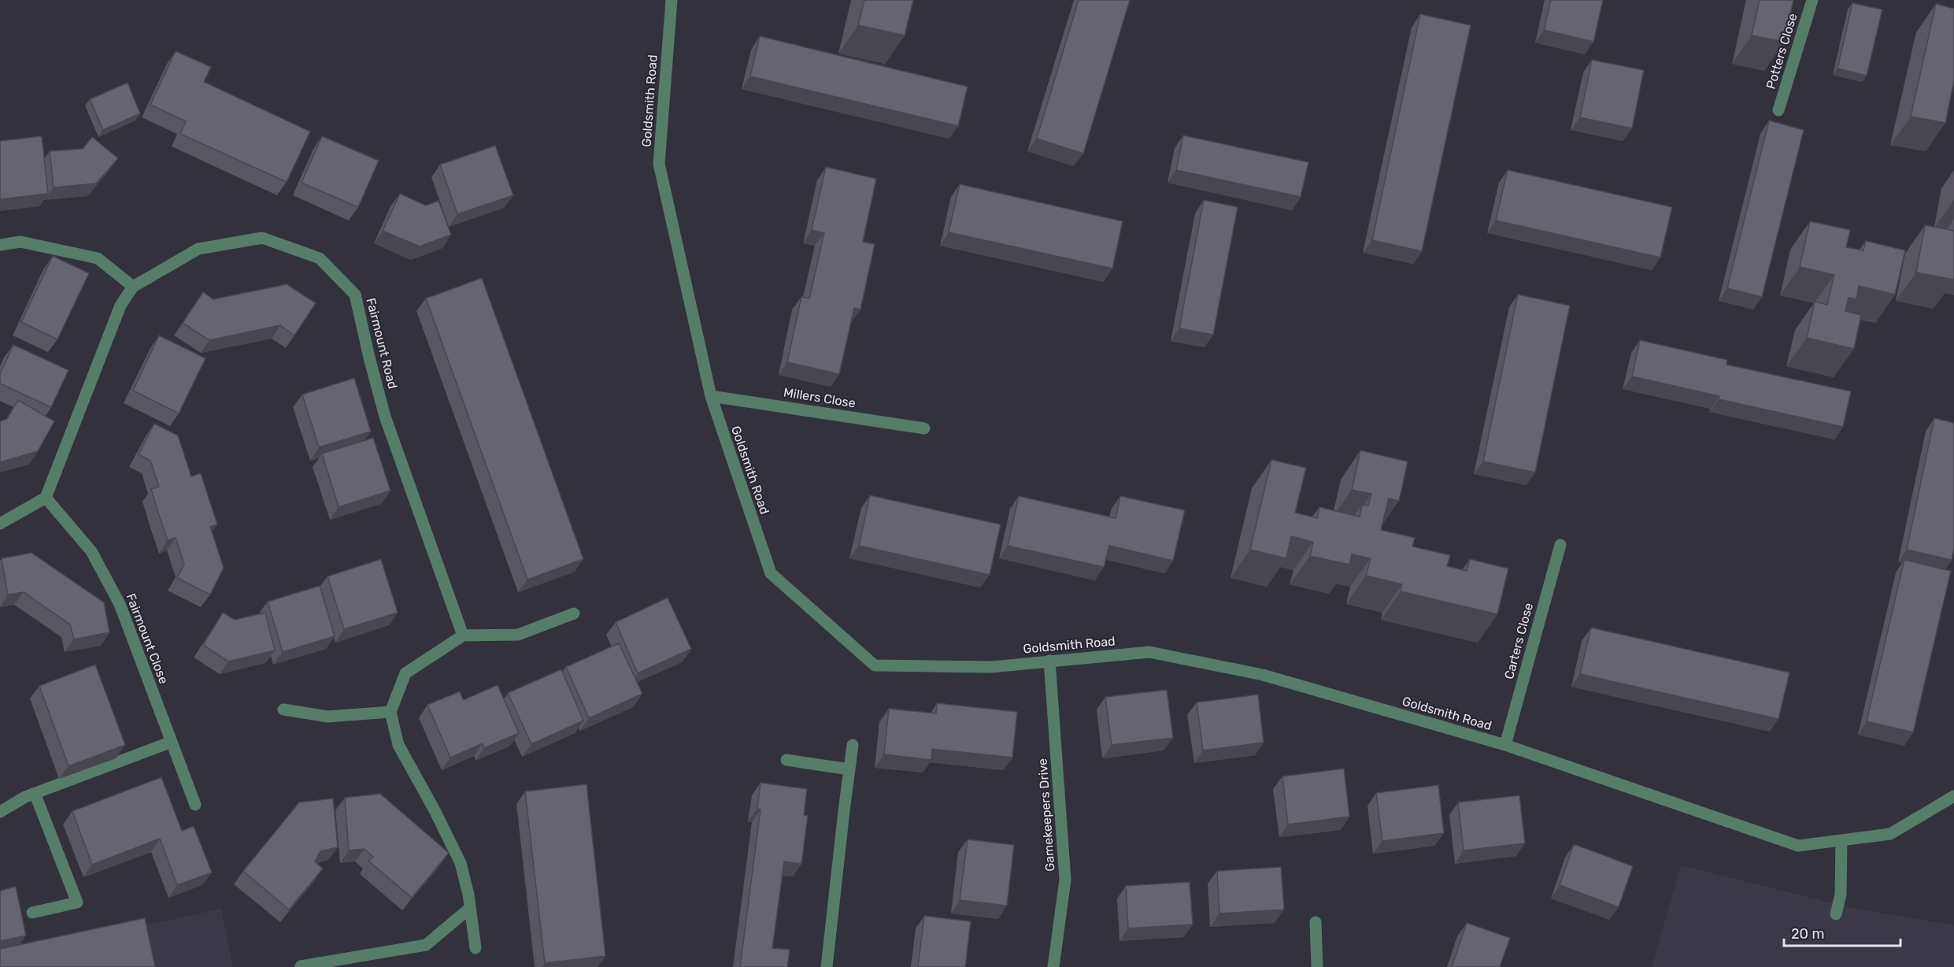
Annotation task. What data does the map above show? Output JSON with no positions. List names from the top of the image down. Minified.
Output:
{"streets":{"street":["Potters Close","Goldsmith Road","Fairmount Road","Millers Close","Fairmount Close","Carters Close","Gamekeepers Drive"]},"crossings":[["Goldsmith Road","Millers Close"],["Goldsmith Road","Carters Close"],["Goldsmith Road","Gamekeepers Drive"],["Fairmount Road","Fairmount Close"]],"scale_bar":"20 m"}
